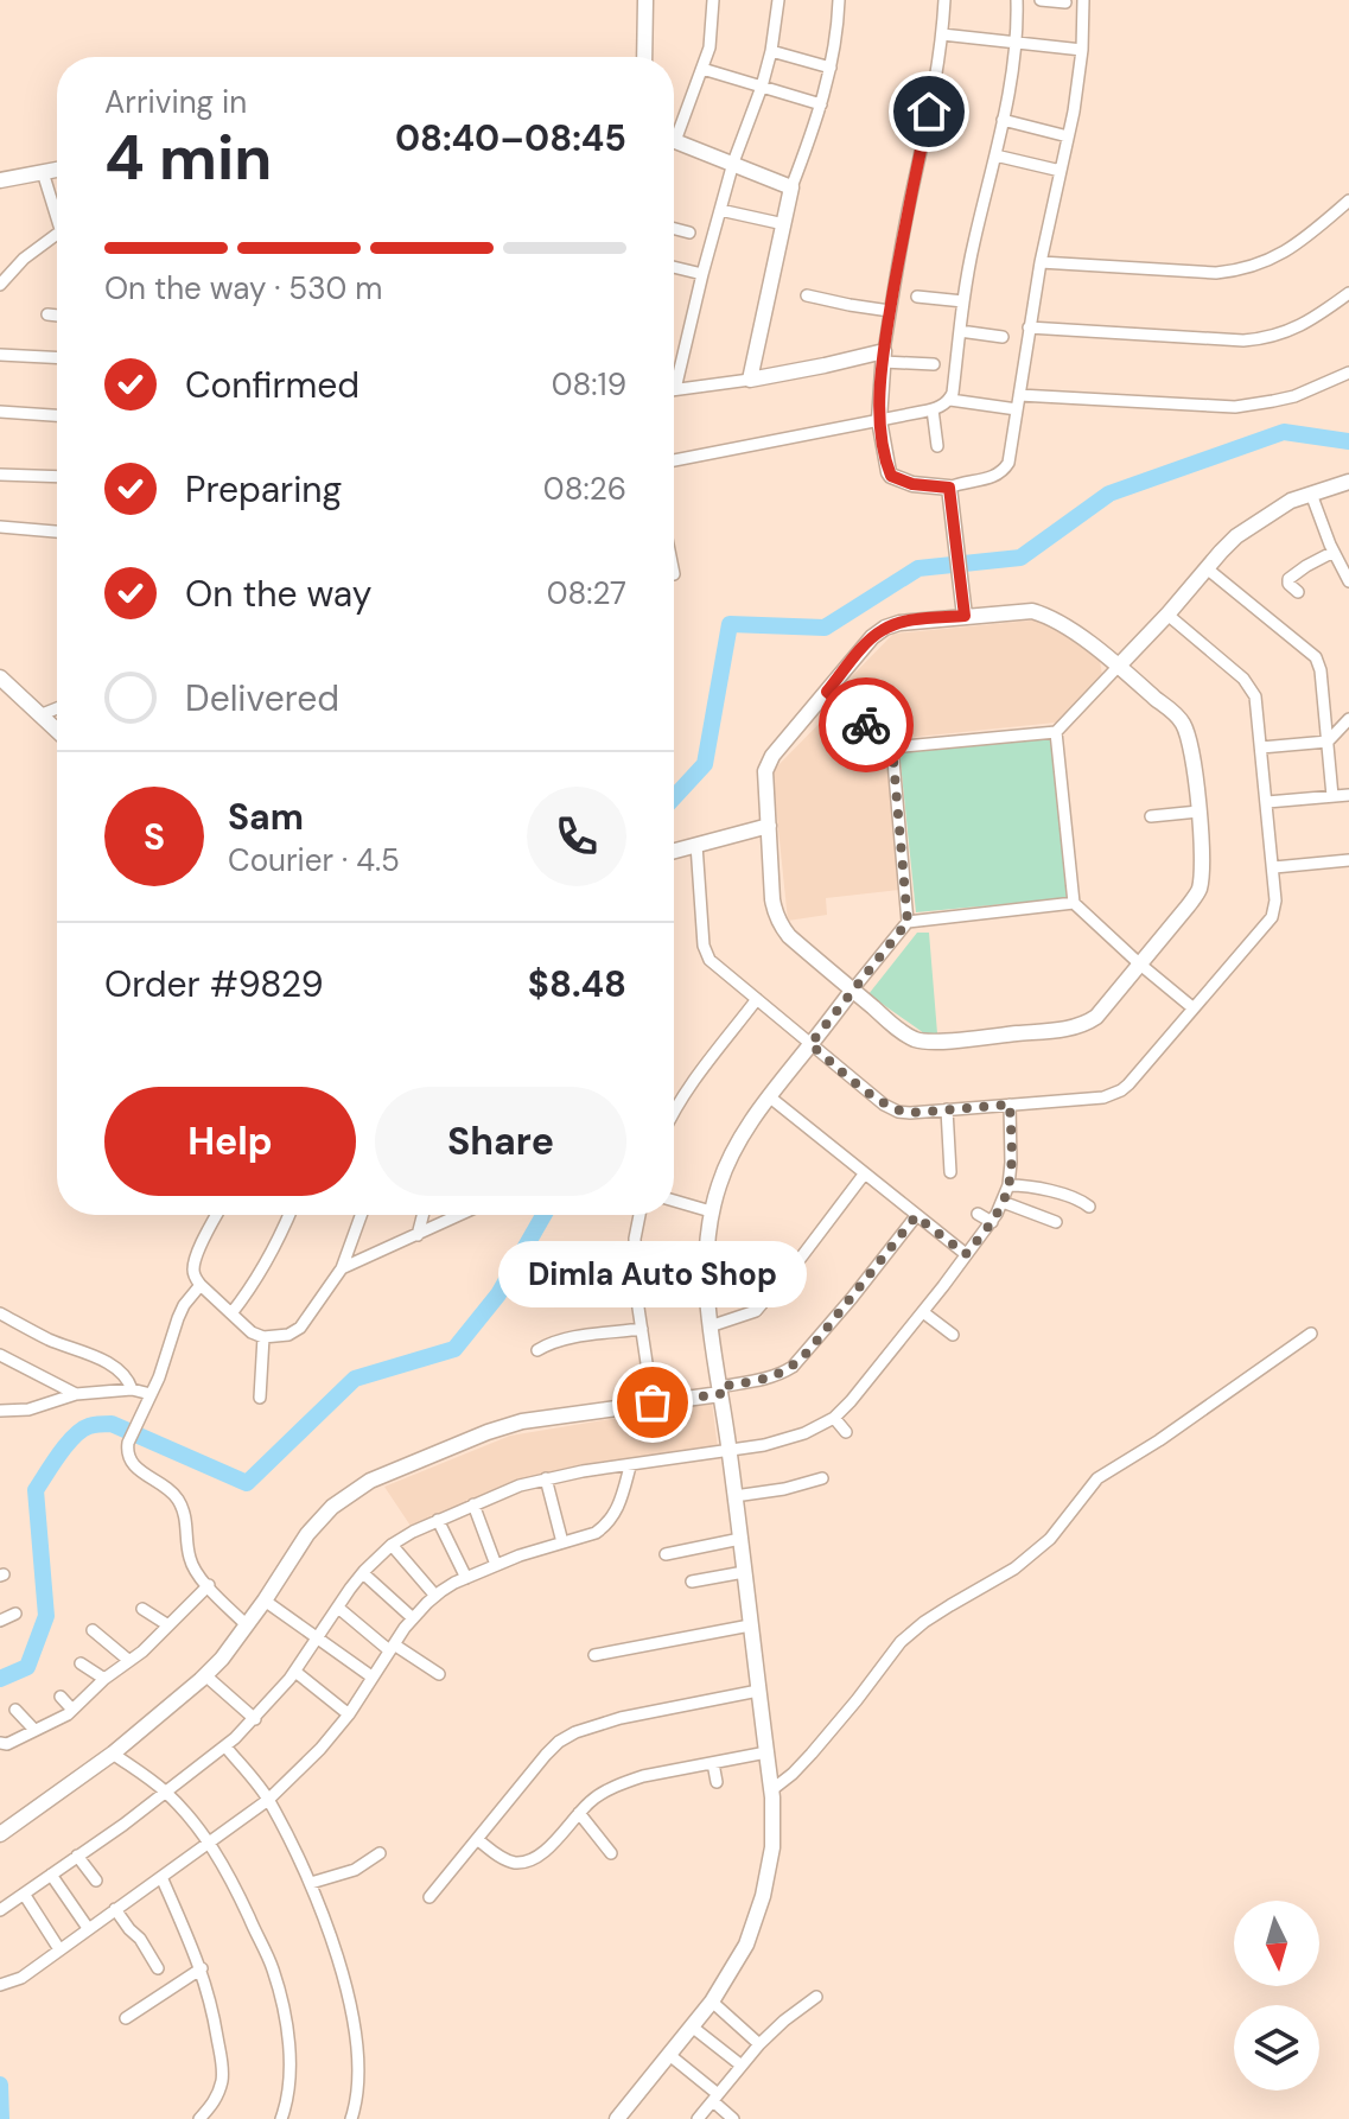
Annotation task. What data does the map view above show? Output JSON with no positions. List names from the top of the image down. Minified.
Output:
{"places":["Dimla Auto Shop"],"north":"bottom","page":{"heading":["4 min","Arriving in","08:40–08:45"],"panel":["Sam","Courier · 4.5","Order #9829","$8.48"],"bar":"On the way · 530 m","list":[["Confirmed","08:19"],["Preparing","08:26"],["On the way","08:27"],"Delivered"],"round":"S","buttons":["Help","Share"],"bubble":"Dimla Auto Shop"}}
